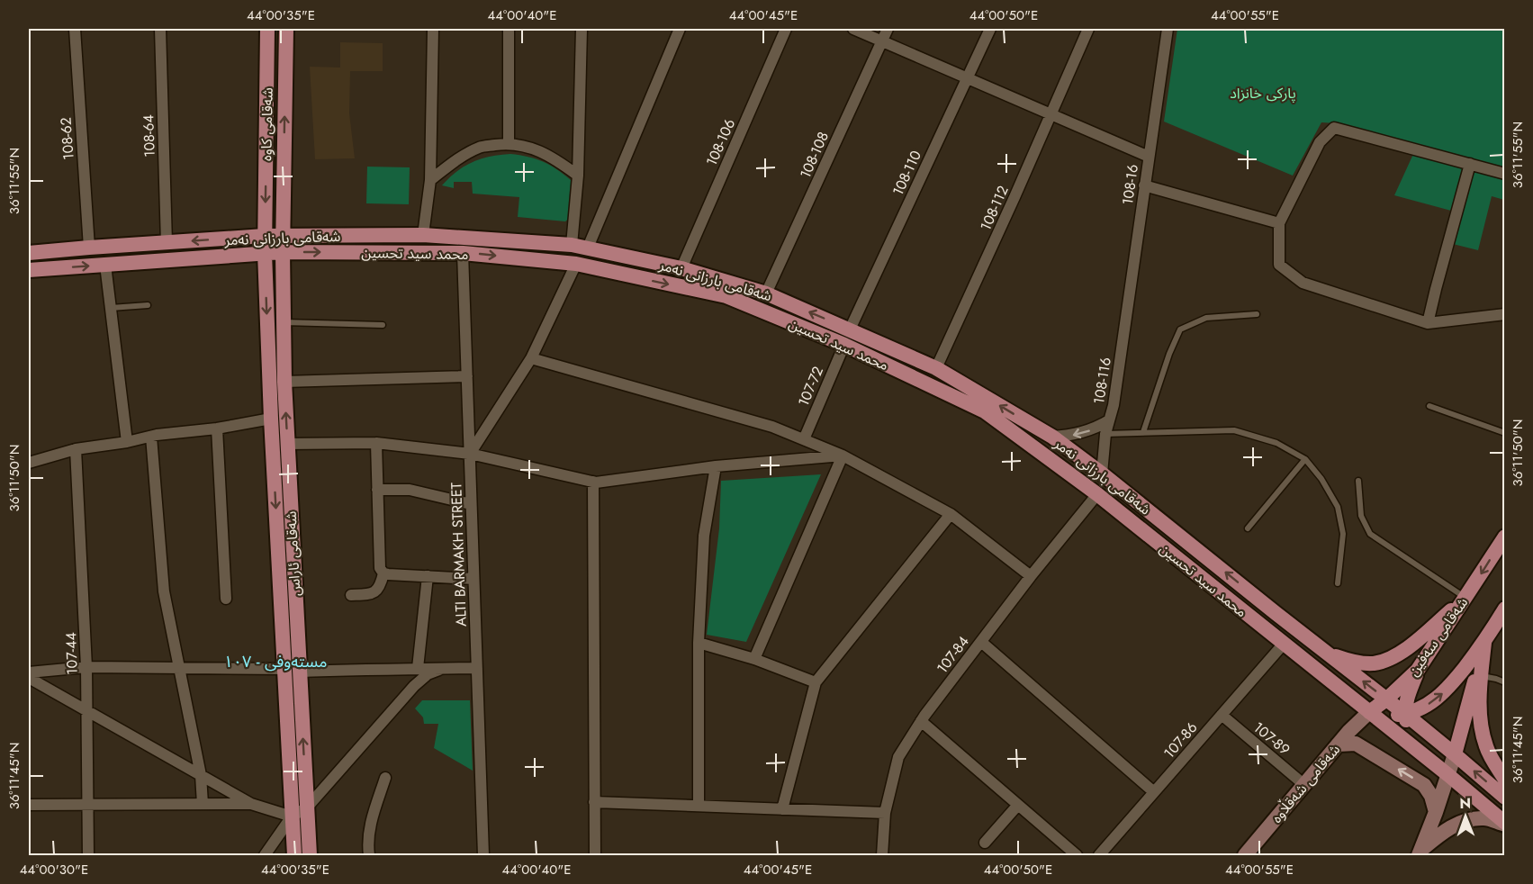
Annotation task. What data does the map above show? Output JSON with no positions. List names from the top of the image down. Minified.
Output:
{"streets":{"main road":["شەقامی کاوە","شەقامی بارزانی نەمر","محمد سید تحسین","شەقامی ئاراس","شەقامی سەفین","شەقامی شەقڵاوە"],"street":["108-64","108-62","108-106","108-108","108-110","108-16","108-112","108-116","107-72","ALTI BARMAKH STREET","107-44","107-84","107-89","107-86"]},"crossings":[["شەقامی کاوە","شەقامی بارزانی نەمر"],["شەقامی کاوە","محمد سید تحسین"],["شەقامی کاوە","شەقامی ئاراس"],["108-64","شەقامی بارزانی نەمر"],["108-62","شەقامی بارزانی نەمر"],["108-106","شەقامی بارزانی نەمر"],["108-108","شەقامی بارزانی نەمر"],["108-110","شەقامی بارزانی نەمر"],["108-16","108-116"],["108-112","شەقامی بارزانی نەمر"],["شەقامی بارزانی نەمر","108-116"],["شەقامی بارزانی نەمر","شەقامی سەفین"],["محمد سید تحسین","107-72"],["محمد سید تحسین","شەقامی ئاراس"],["محمد سید تحسین","ALTI BARMAKH STREET"],["محمد سید تحسین","شەقامی سەفین"],["محمد سید تحسین","107-84"],["محمد سید تحسین","107-86"],["محمد سید تحسین","شەقامی شەقڵاوە"],["شەقامی سەفین","شەقامی شەقڵاوە"],["107-89","107-86"],["107-89","شەقامی شەقڵاوە"]],"one_way":["شەقامی بارزانی نەمر","محمد سید تحسین"],"districts":["مستەوفی - ١٠٧"],"parks":["پارکی خانزاد"],"north":"top","coordinates":["44°00'35\"E","44°00'40\"E","44°00'45\"E","44°00'50\"E","44°00'55\"E","36°11'55\"N","36°11'50\"N","36°11'45\"N","44°00'30\"E"]}
